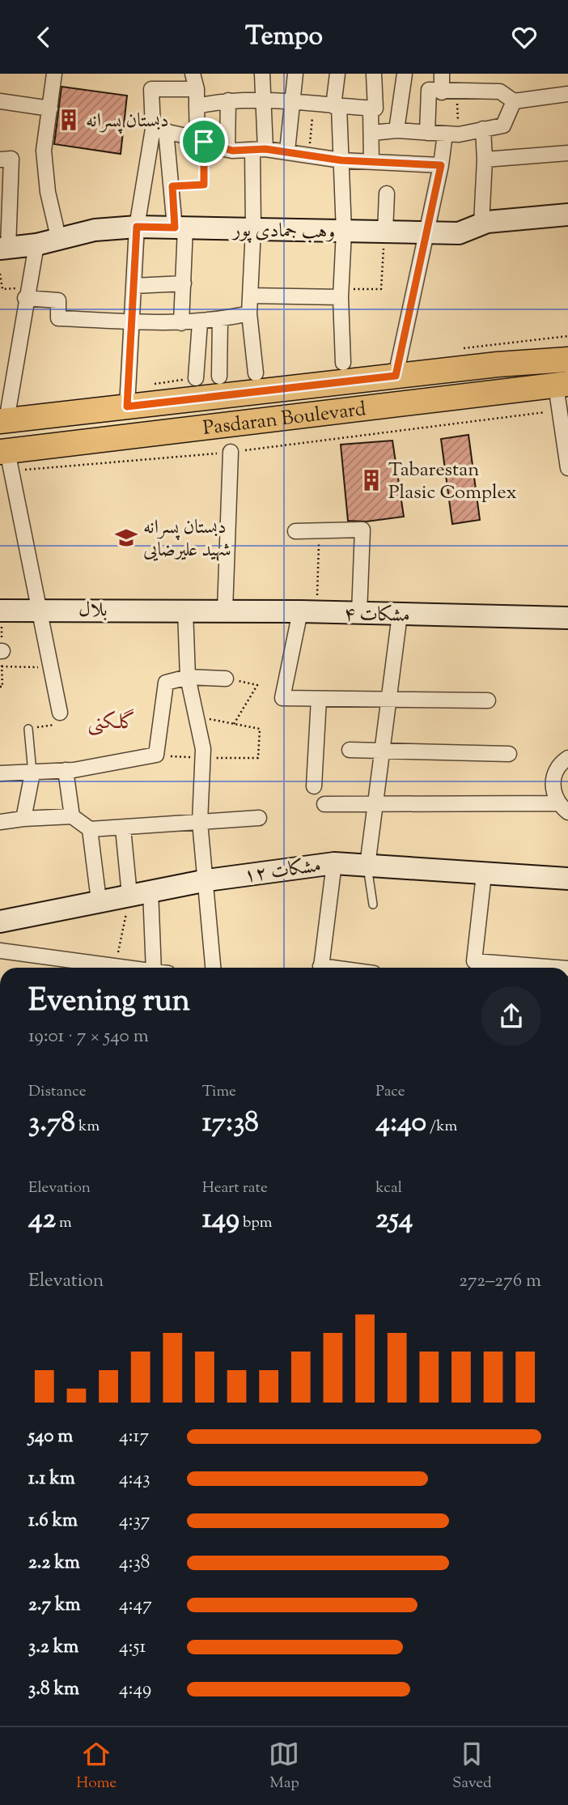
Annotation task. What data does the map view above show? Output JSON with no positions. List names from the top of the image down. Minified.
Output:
{"streets":{"main road":["Pasdaran Boulevard"],"street":["وهب جمادی پور","بلال","مشکات ۴","مشکات ۱۲"]},"crossings":[["بلال","مشکات ۴"]],"districts":["گلکنی"],"places":{"building":["دبستان پسرانه","Tabarestan Plasic Complex"],"school or university":["دبستان پسرانه شهید علیرضایی"]},"page":{"header":"Tempo","heading":["Evening run","19:01 · 7 × 540 m"],"stats":[["Distance","3.78 km"],["Time","17:38"],["Pace","4:40 /km"],["Elevation","42 m"],["Heart rate","149 bpm"],["kcal","254"]],"chart":["Elevation","272–276 m"],"list":[{"name":"540 m","note":"4:17"},{"name":"1.1 km","note":"4:43"},{"name":"1.6 km","note":"4:37"},{"name":"2.2 km","note":"4:38"},{"name":"2.7 km","note":"4:47"},{"name":"3.2 km","note":"4:51"},{"name":"3.8 km","note":"4:49"}],"tabs":["Home","Map","Saved"]}}
